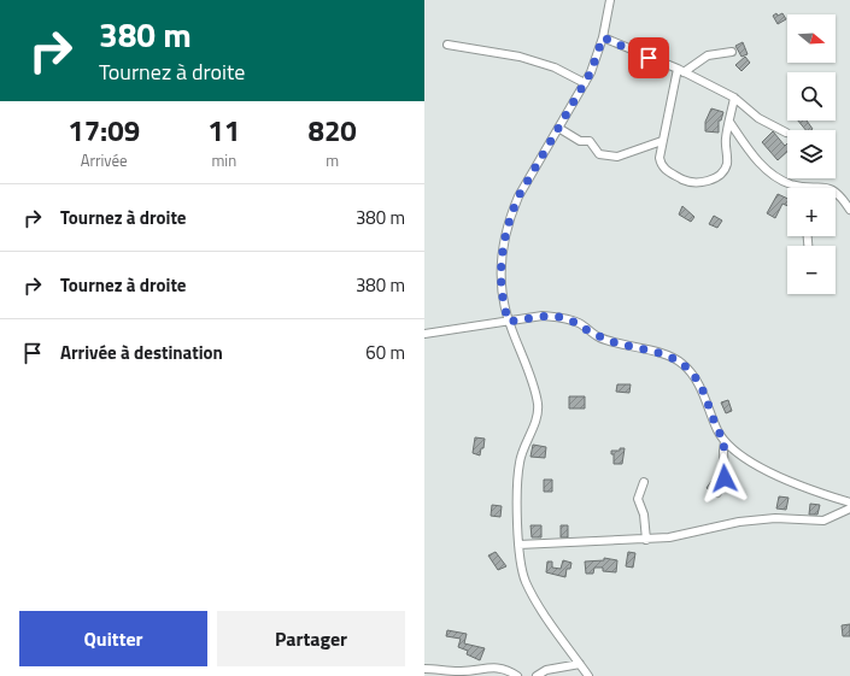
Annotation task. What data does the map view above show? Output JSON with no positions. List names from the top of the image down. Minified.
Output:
{"north":"right","page":{"turn":["380 m","Tournez à droite"],"map_buttons":["+","−"],"eta":["17:09","Arrivée","11","min","820","m"],"list":[{"name":"Tournez à droite","value":"380 m"},{"name":"Tournez à droite","value":"380 m"},{"name":"Arrivée à destination","value":"60 m"}],"buttons":["Quitter","Partager"]}}
